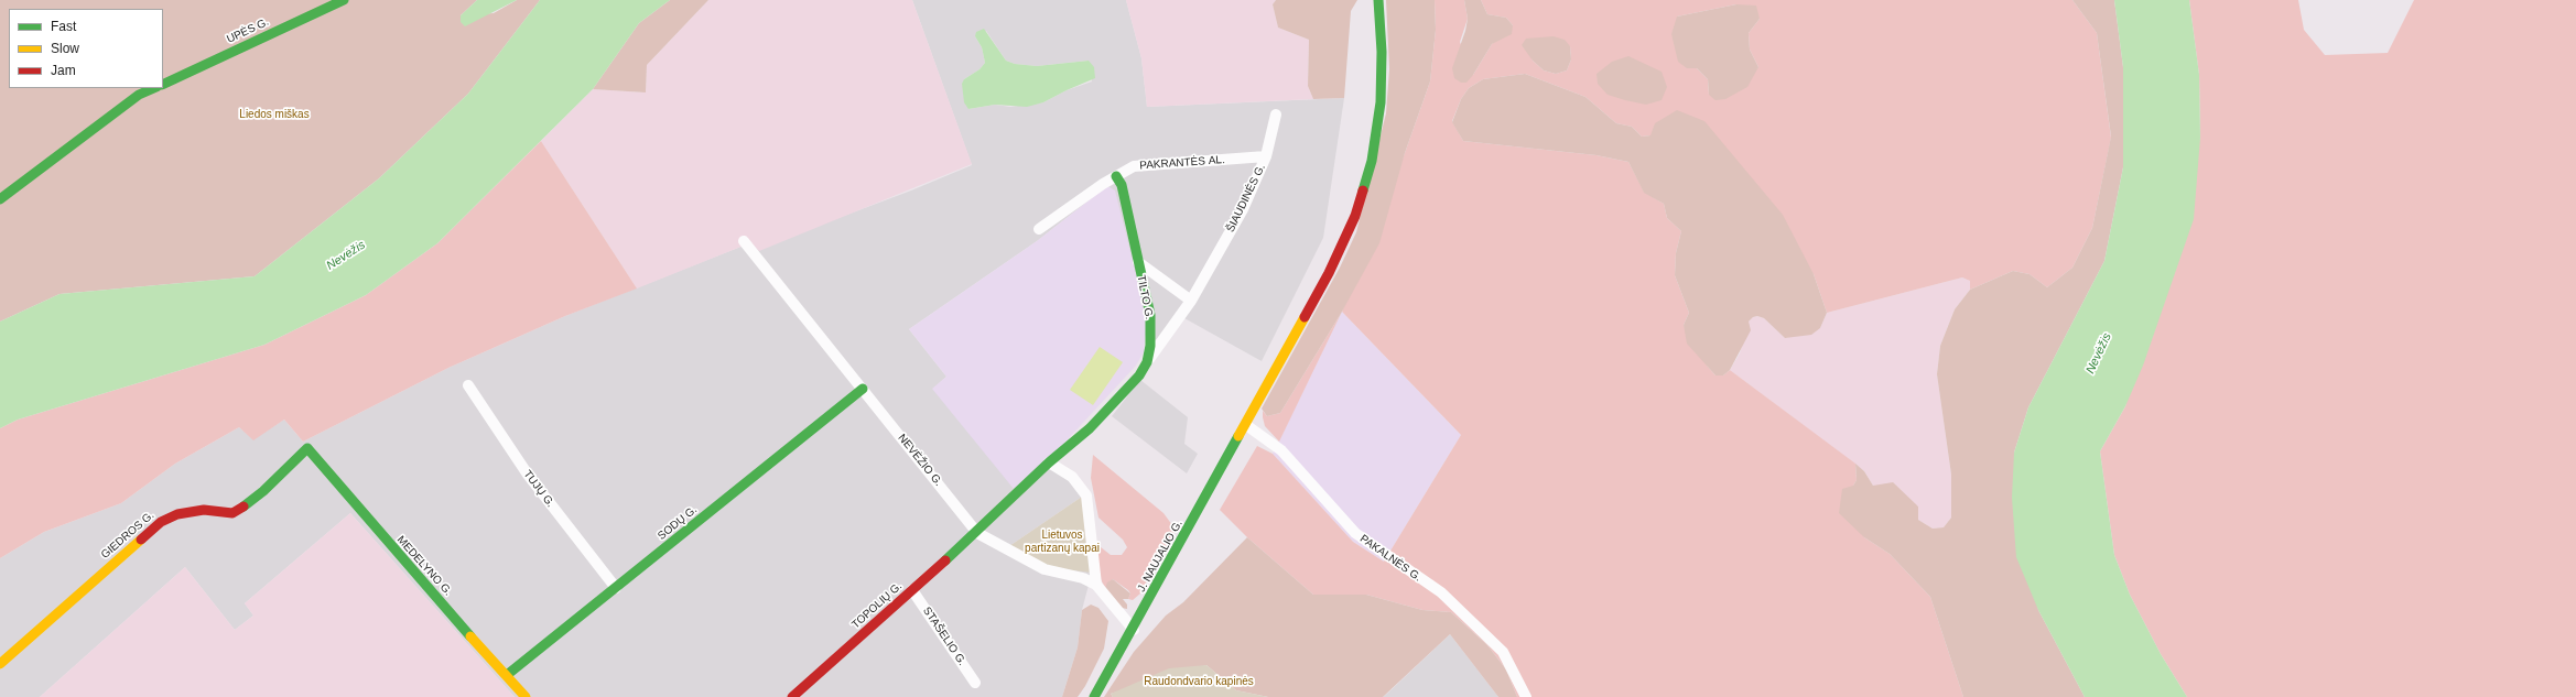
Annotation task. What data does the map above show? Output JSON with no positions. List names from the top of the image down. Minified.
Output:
{"streets":{"street":["UPĖS G.","PAKRANTĖS AL.","ŠIAUDINĖS G.","TILTO G.","NEVĖŽIO G.","TUJŲ G.","SODŲ G.","GIEDROS G.","J. NAUJALIO G.","PAKALNĖS G.","MEDELYNO G.","TOPOLIŲ G.","STAŠELIO G."]},"crossings":[["PAKRANTĖS AL.","ŠIAUDINĖS G."],["PAKRANTĖS AL.","TILTO G."],["ŠIAUDINĖS G.","TILTO G."],["TILTO G.","NEVĖŽIO G."],["TILTO G.","TOPOLIŲ G."],["NEVĖŽIO G.","SODŲ G."],["NEVĖŽIO G.","J. NAUJALIO G."],["NEVĖŽIO G.","TOPOLIŲ G."],["TUJŲ G.","SODŲ G."],["SODŲ G.","MEDELYNO G."],["GIEDROS G.","MEDELYNO G."],["J. NAUJALIO G.","PAKALNĖS G."],["TOPOLIŲ G.","STAŠELIO G."]],"water":["Nevėžis"],"parks":["Liedos miškas","Lietuvos partizanų kapai","Raudondvario kapinės"],"legend":["Fast","Slow","Jam"]}
